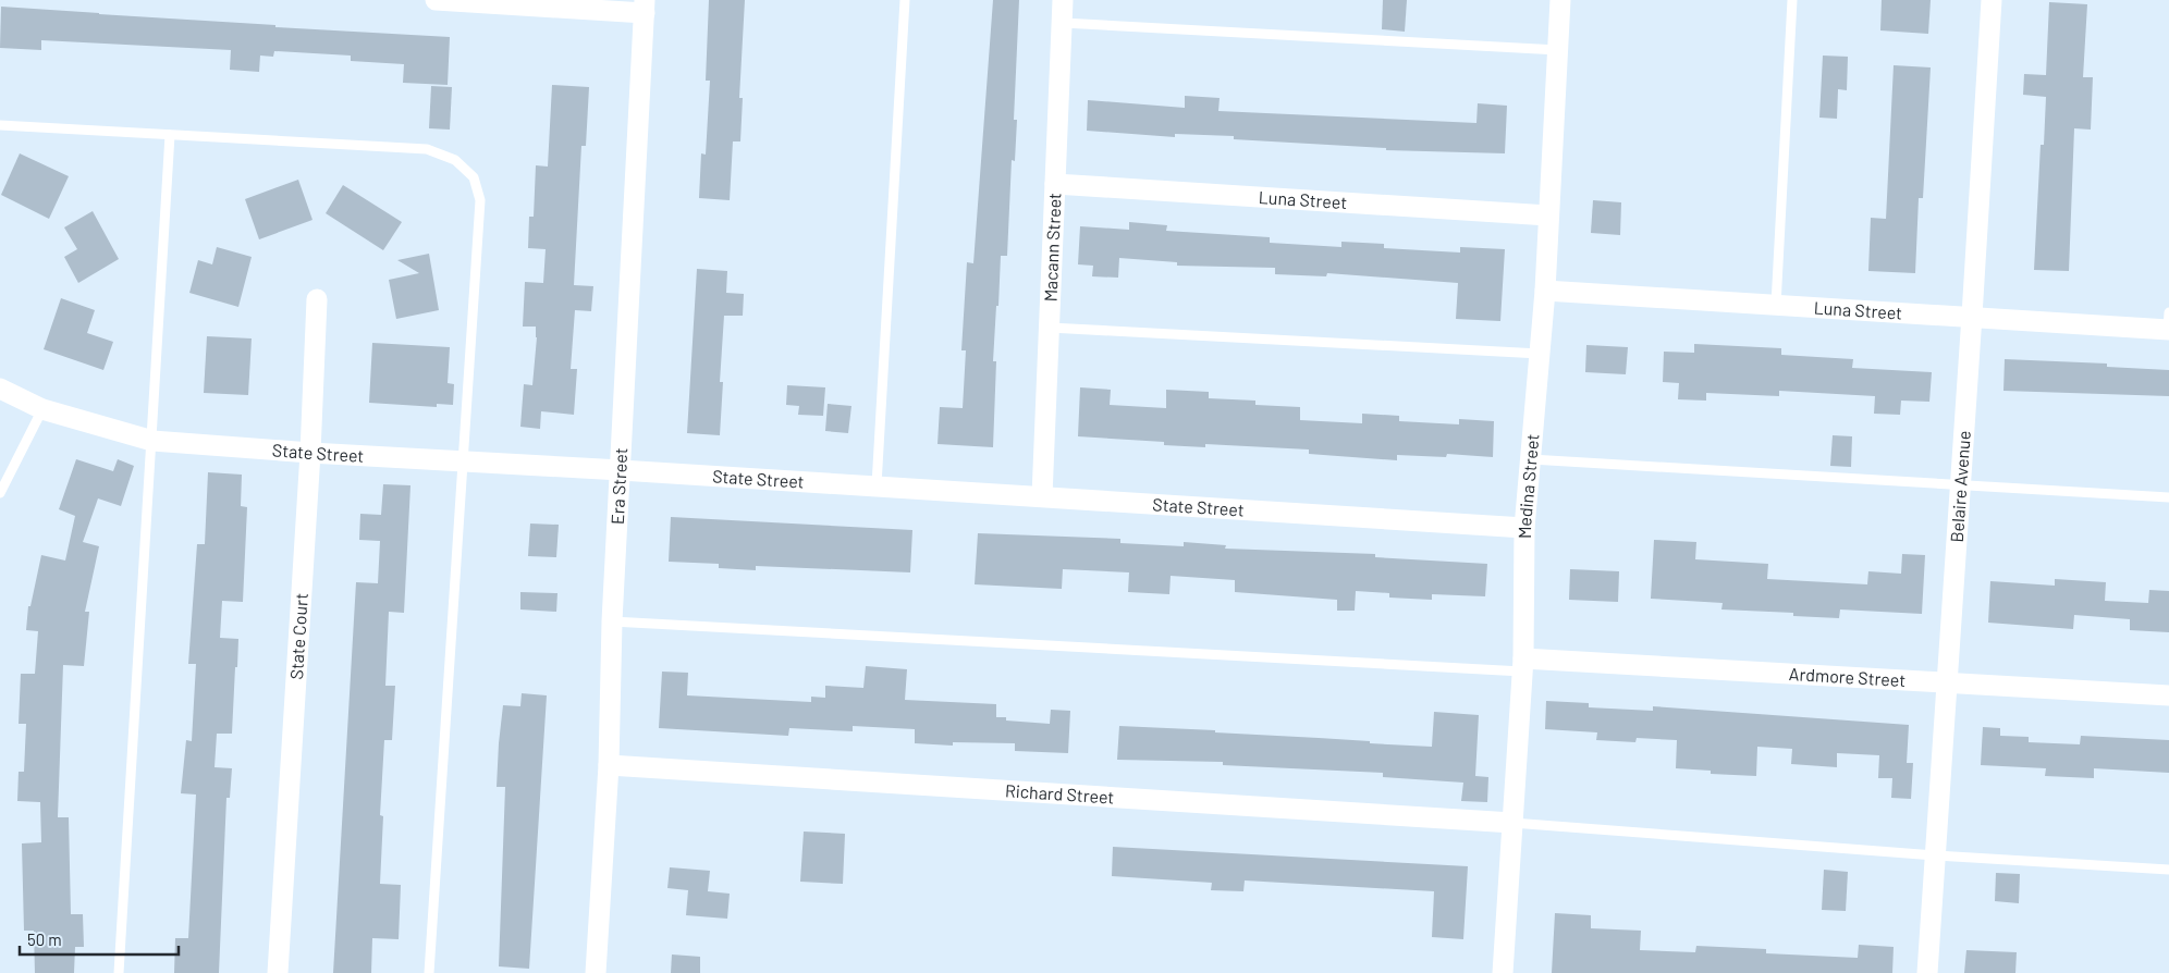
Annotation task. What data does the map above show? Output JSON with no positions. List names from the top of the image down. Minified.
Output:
{"streets":{"street":["Luna Street","Macann Street","State Street","Era Street","Medina Street","Belaire Avenue","State Court","Ardmore Street","Richard Street"]},"crossings":[["Luna Street","Macann Street"],["Luna Street","Medina Street"],["Luna Street","Belaire Avenue"],["Macann Street","State Street"],["State Street","Era Street"],["State Street","Medina Street"],["State Street","State Court"],["Era Street","Richard Street"],["Medina Street","Ardmore Street"],["Medina Street","Richard Street"],["Belaire Avenue","Ardmore Street"]],"scale_bar":"50 m"}
